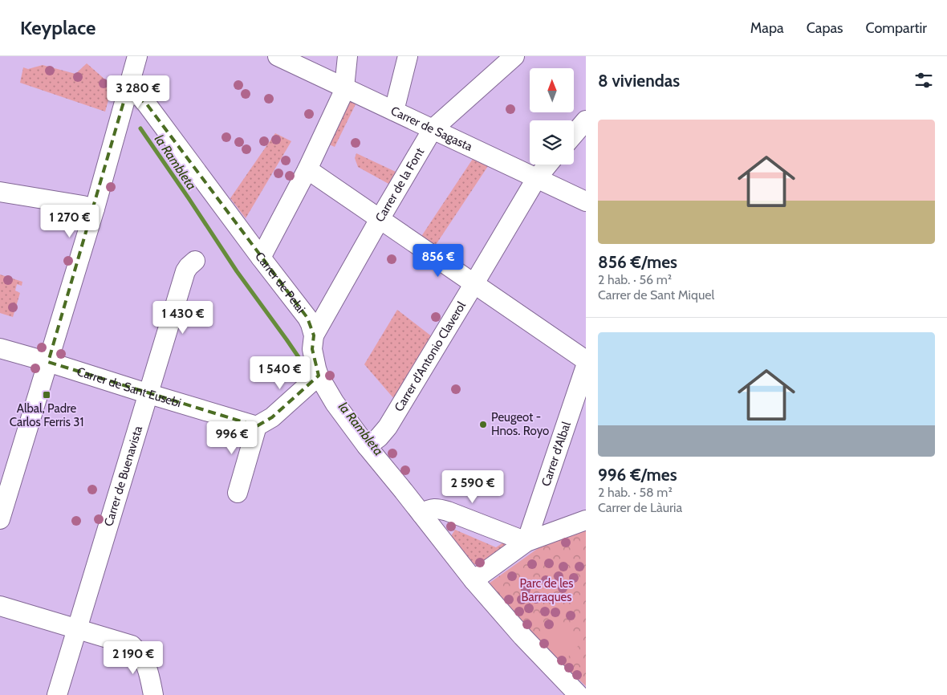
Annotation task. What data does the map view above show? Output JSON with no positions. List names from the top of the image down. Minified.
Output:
{"streets":{"street":["Carrer de Sagasta","Carrer de la Font","Carrer de Pelai","Carrer d'Antonio Claverol","Carrer de Sant Eusebi","Carrer d'Albal","Carrer de Buenavista"]},"crossings":[["Carrer de Sagasta","Carrer de la Font"],["Carrer de Sagasta","Carrer d'Antonio Claverol"],["Carrer de la Font","Carrer de Pelai"],["Carrer de Pelai","Carrer d'Antonio Claverol"],["Carrer de Sant Eusebi","Carrer de Buenavista"]],"water":["la Rambleta"],"parks":["Parc de les Barraques"],"places":{"transit":["Albal, Padre Carlos Ferris 31"],"other":["Peugeot - Hnos. Royo"]},"north":"top","page":{"header":"Keyplace","nav":["Mapa","Capas","Compartir"],"heading":"8 viviendas","price":["3 280 €","1 270 €","856 €","1 430 €","1 540 €","996 €","2 590 €","2 190 €"],"list":[{"name":"856 €/mes","note":"2 hab. · 56 m² · Carrer de Sant Miquel"},{"name":"996 €/mes","note":"2 hab. · 58 m² · Carrer de Làuria"}]}}
